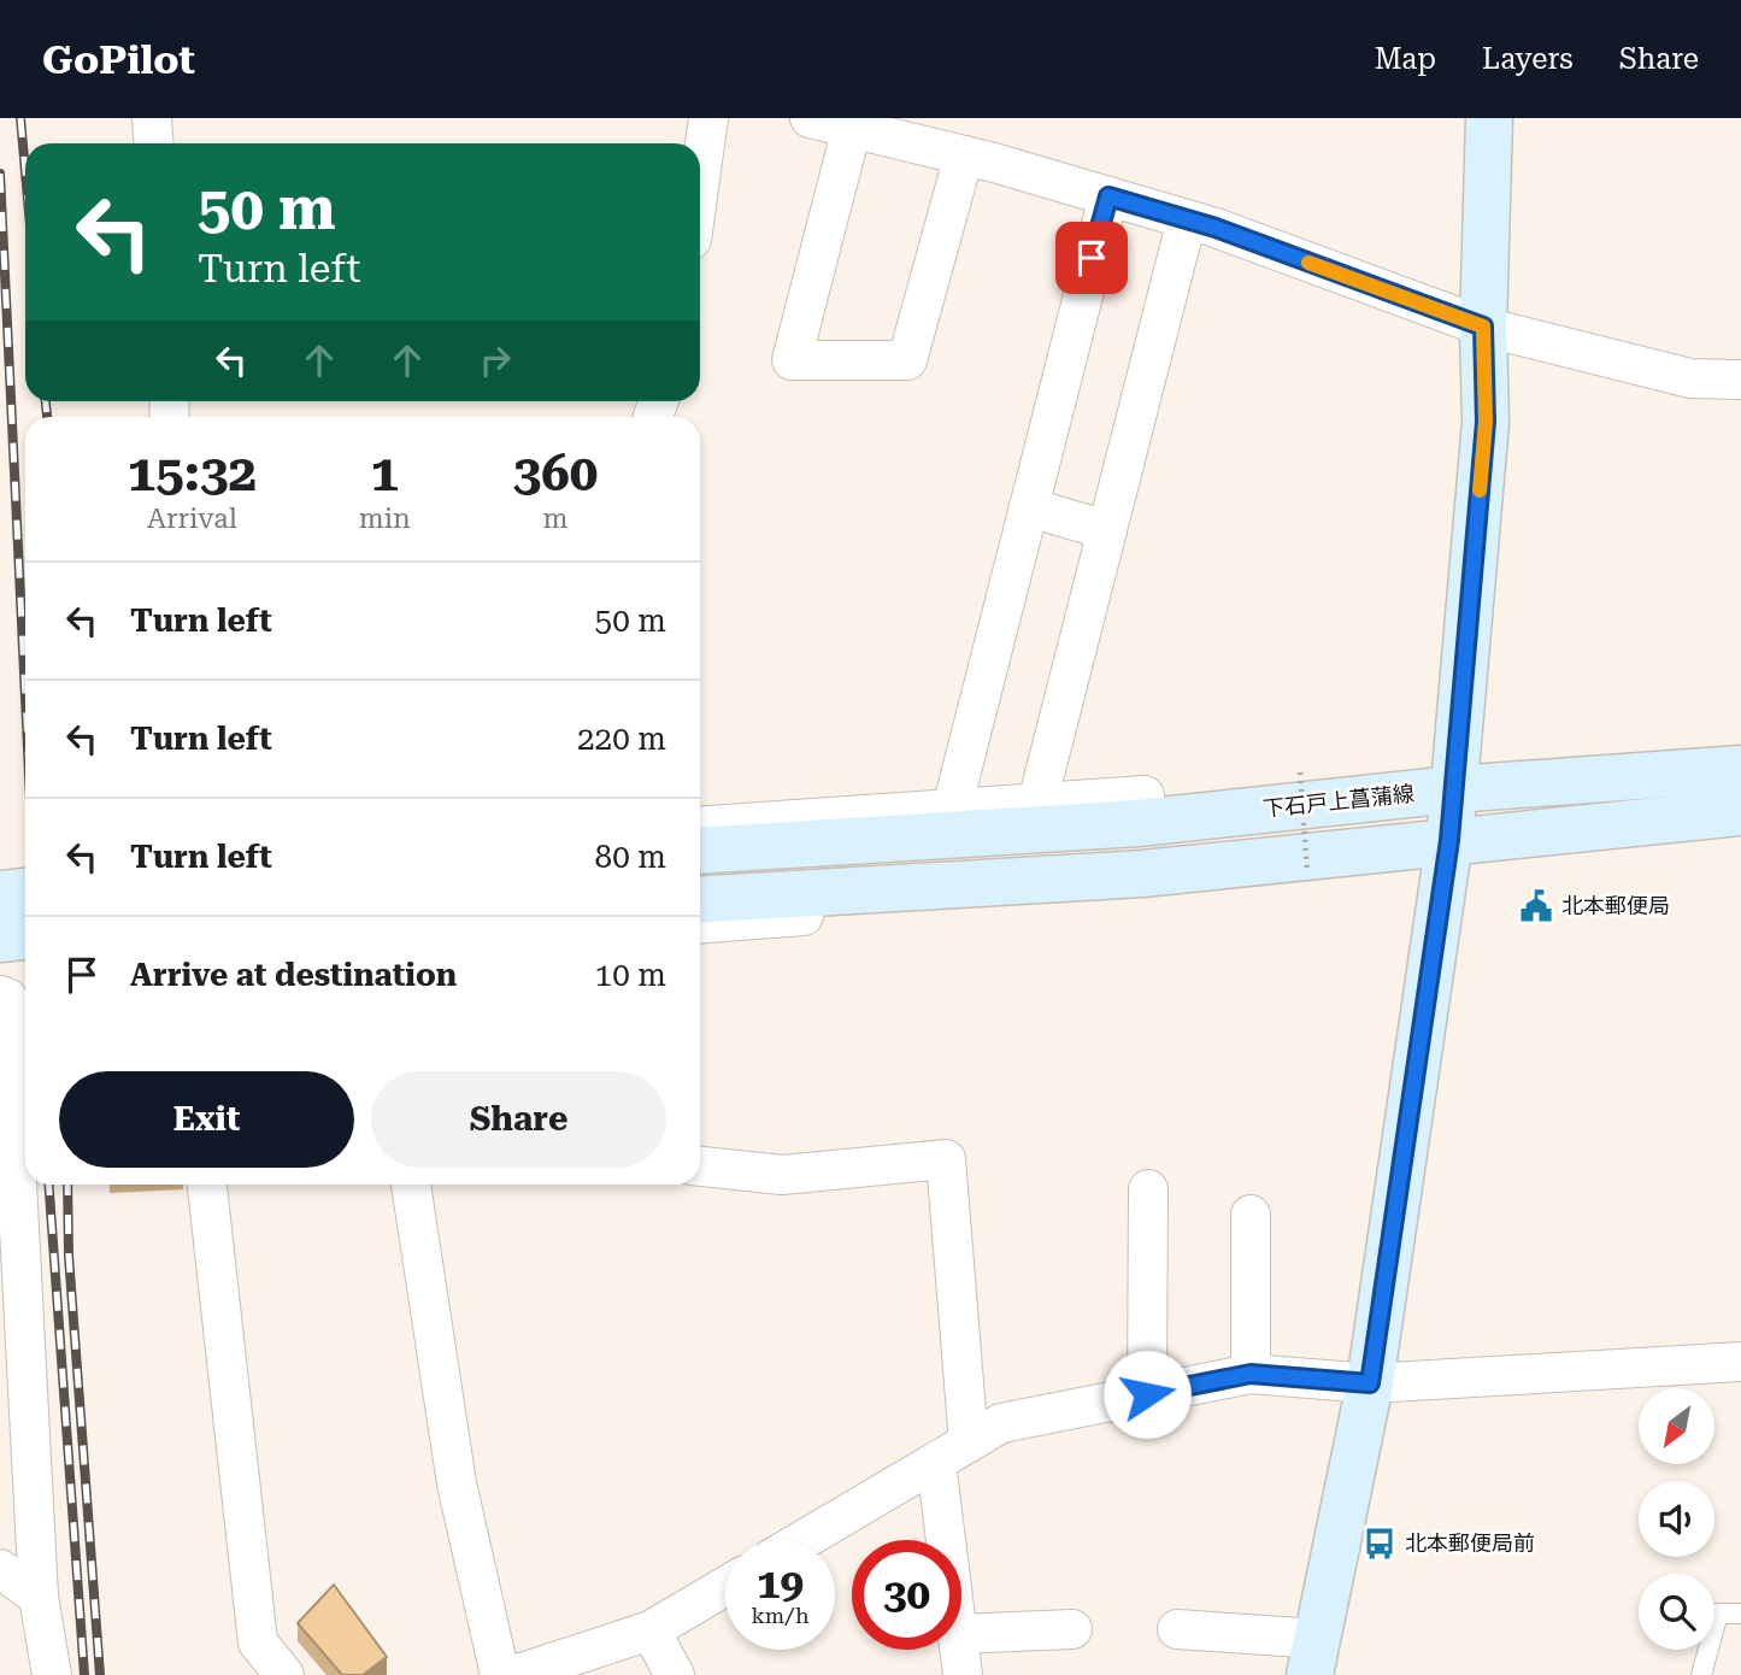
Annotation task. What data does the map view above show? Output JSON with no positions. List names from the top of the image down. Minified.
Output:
{"streets":{"main road":["下石戸上菖蒲線"]},"places":{"public building":["北本郵便局"],"bus stop":["北本郵便局前"]},"north":"bottom left","page":{"header":"GoPilot","nav":["Map","Layers","Share"],"turn":["50 m","Turn left"],"eta":["15:32","Arrival","1","min","360","m"],"list":[{"name":"Turn left","value":"50 m"},{"name":"Turn left","value":"220 m"},{"name":"Turn left","value":"80 m"},{"name":"Arrive at destination","value":"10 m"}],"buttons":["Exit","Share"],"speed":"19 km/h","limit":"30"}}
